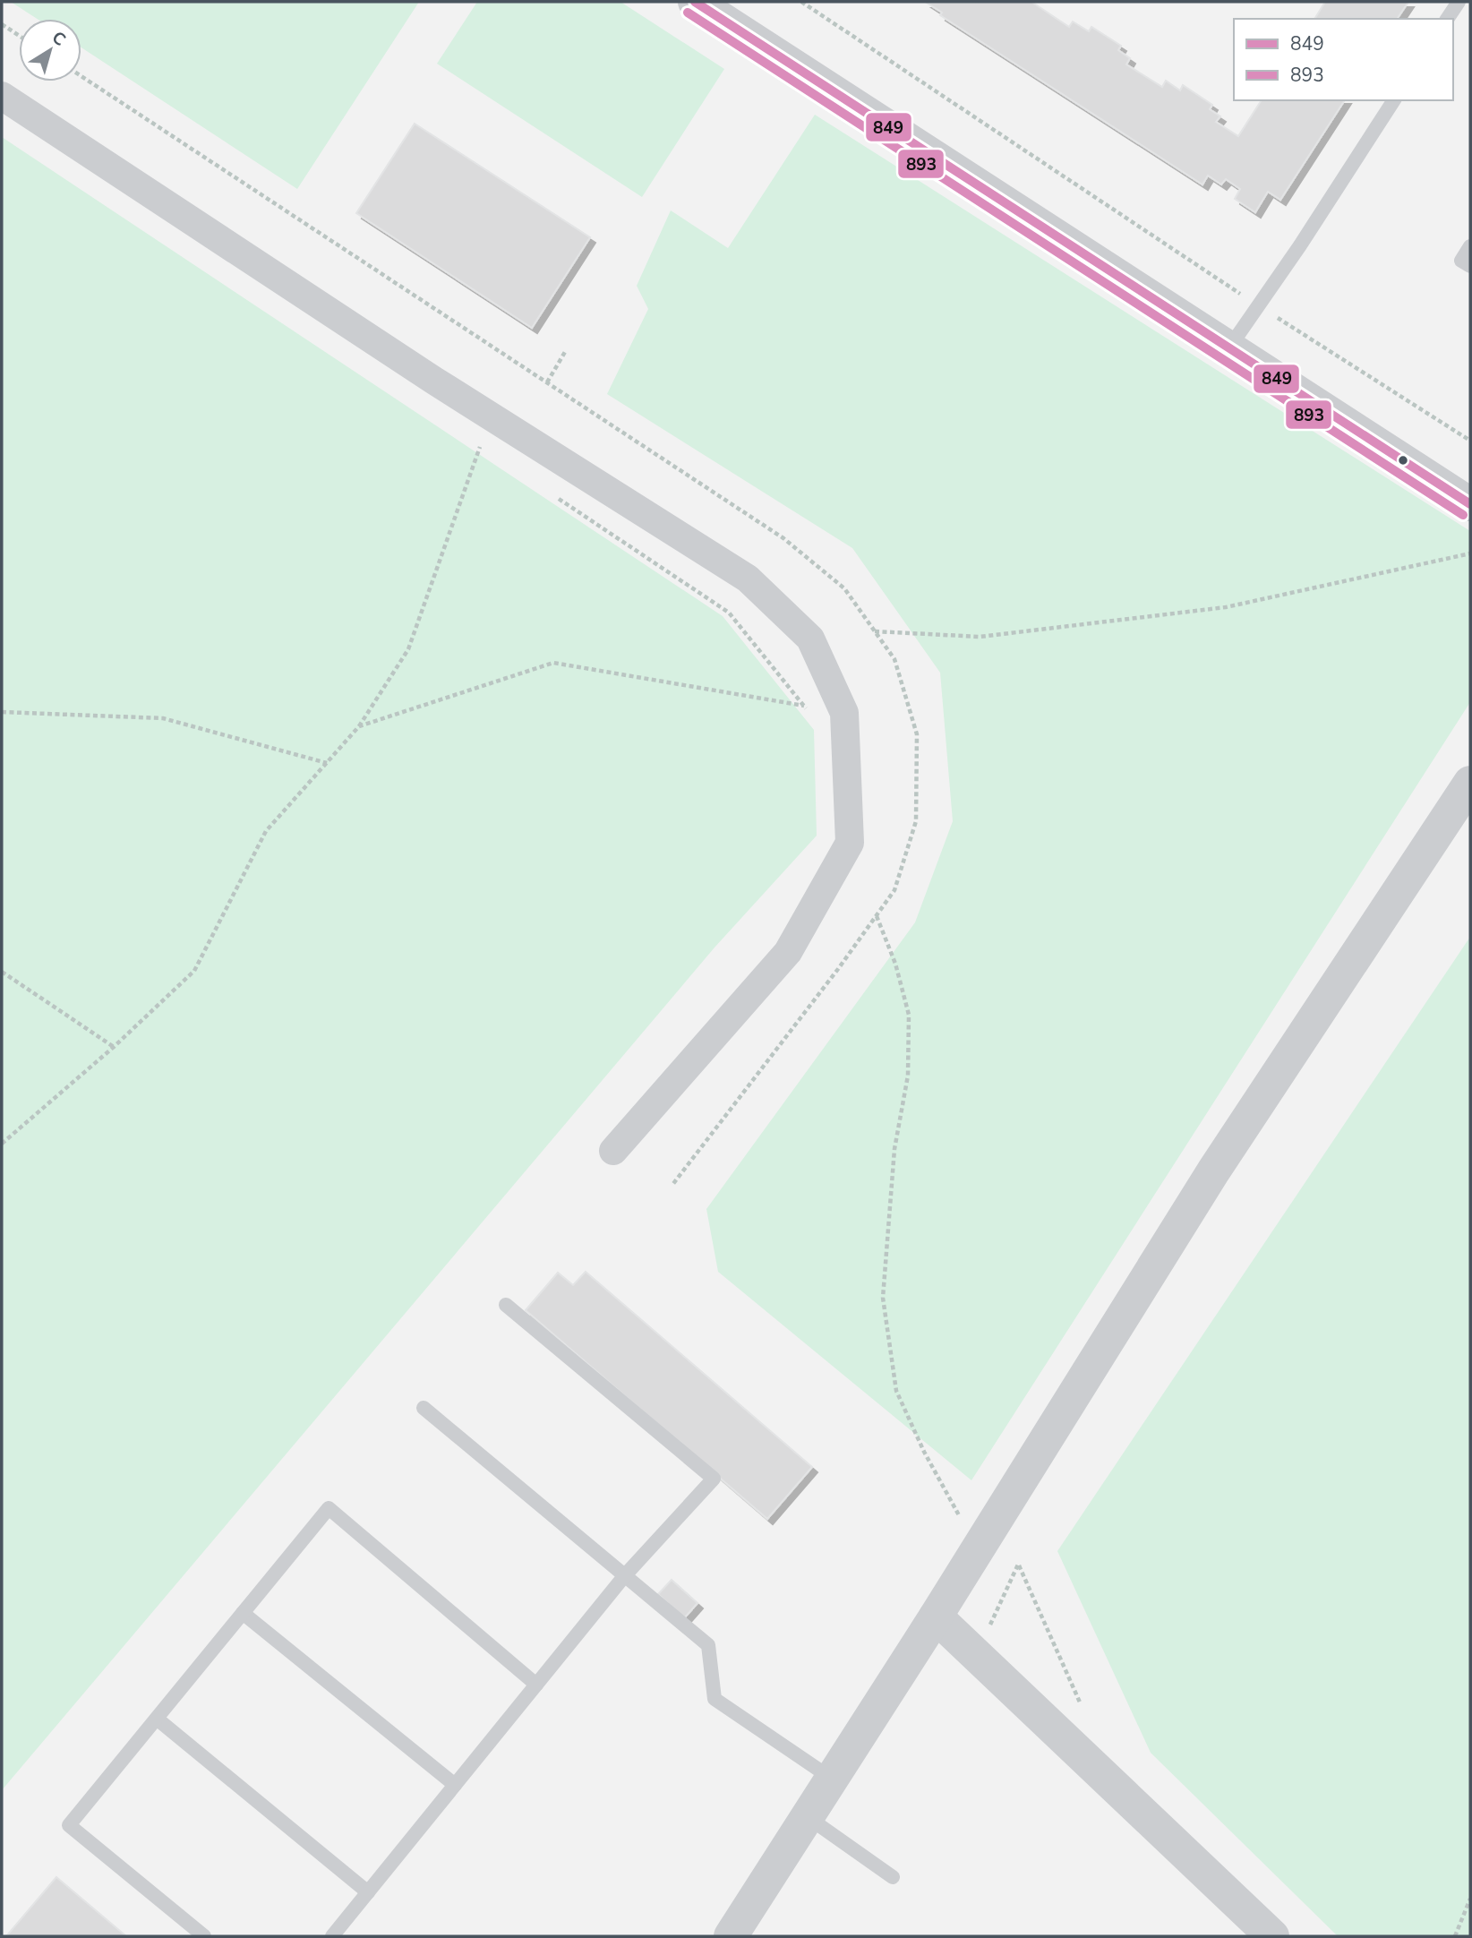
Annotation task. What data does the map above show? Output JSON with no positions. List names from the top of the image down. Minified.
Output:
{"lines":["transit line 849","transit line 893"],"legend":["849","893"],"north":"top right"}
